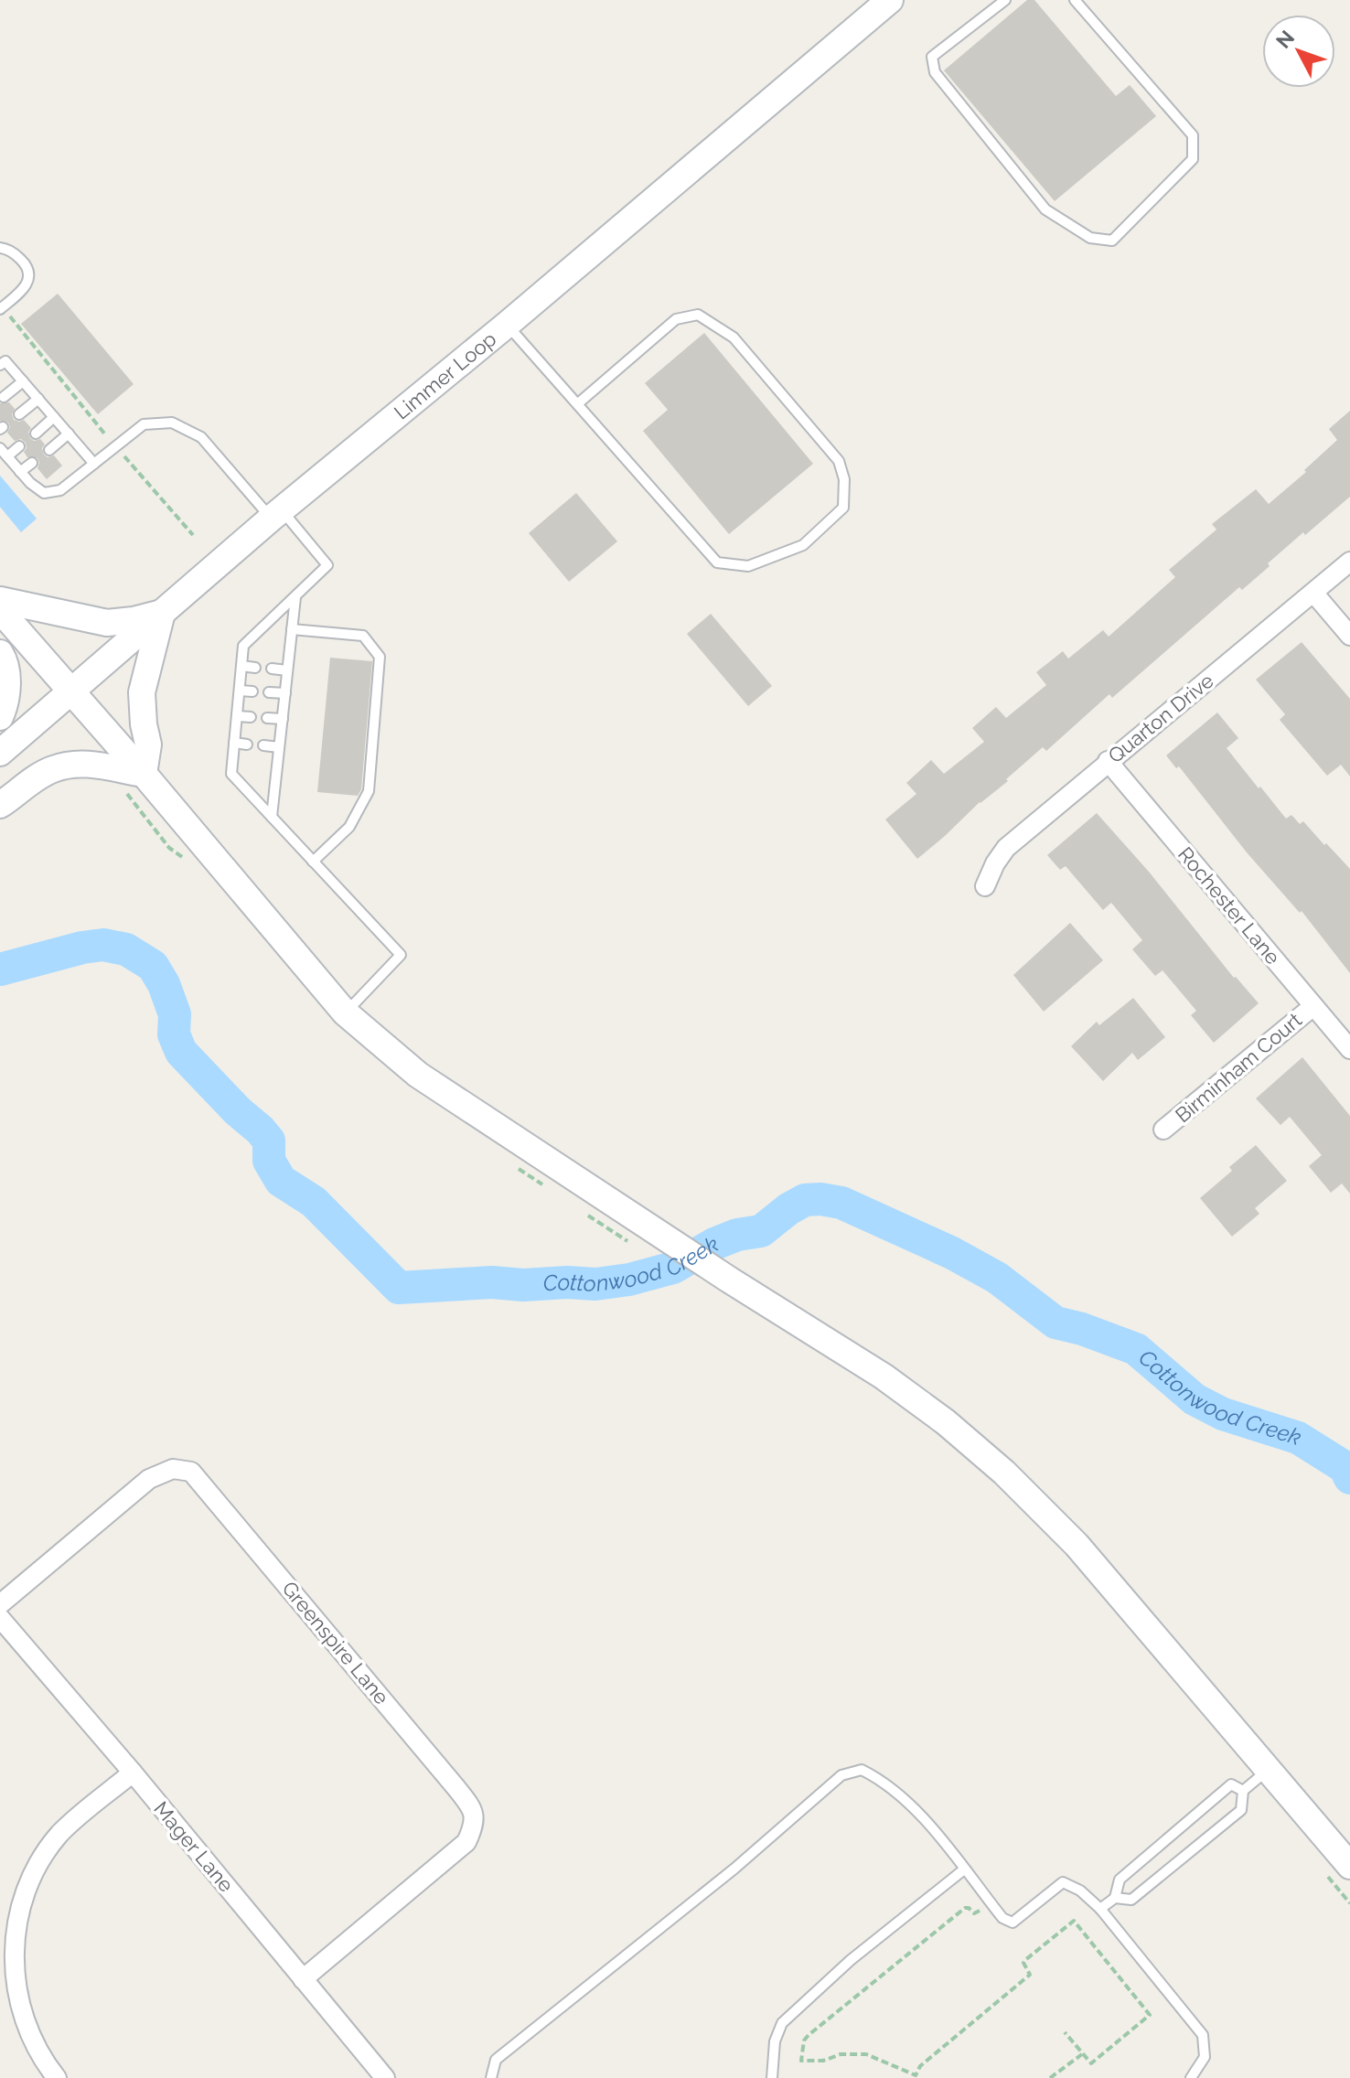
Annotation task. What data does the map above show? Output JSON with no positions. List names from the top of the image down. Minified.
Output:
{"streets":{"main road":["Limmer Loop"],"street":["Quarton Drive","Rochester Lane","Birminham Court","Greenspire Lane","Mager Lane"]},"crossings":[["Quarton Drive","Rochester Lane"],["Rochester Lane","Birminham Court"],["Greenspire Lane","Mager Lane"]],"water":["Cottonwood Creek"],"north":"top left"}
